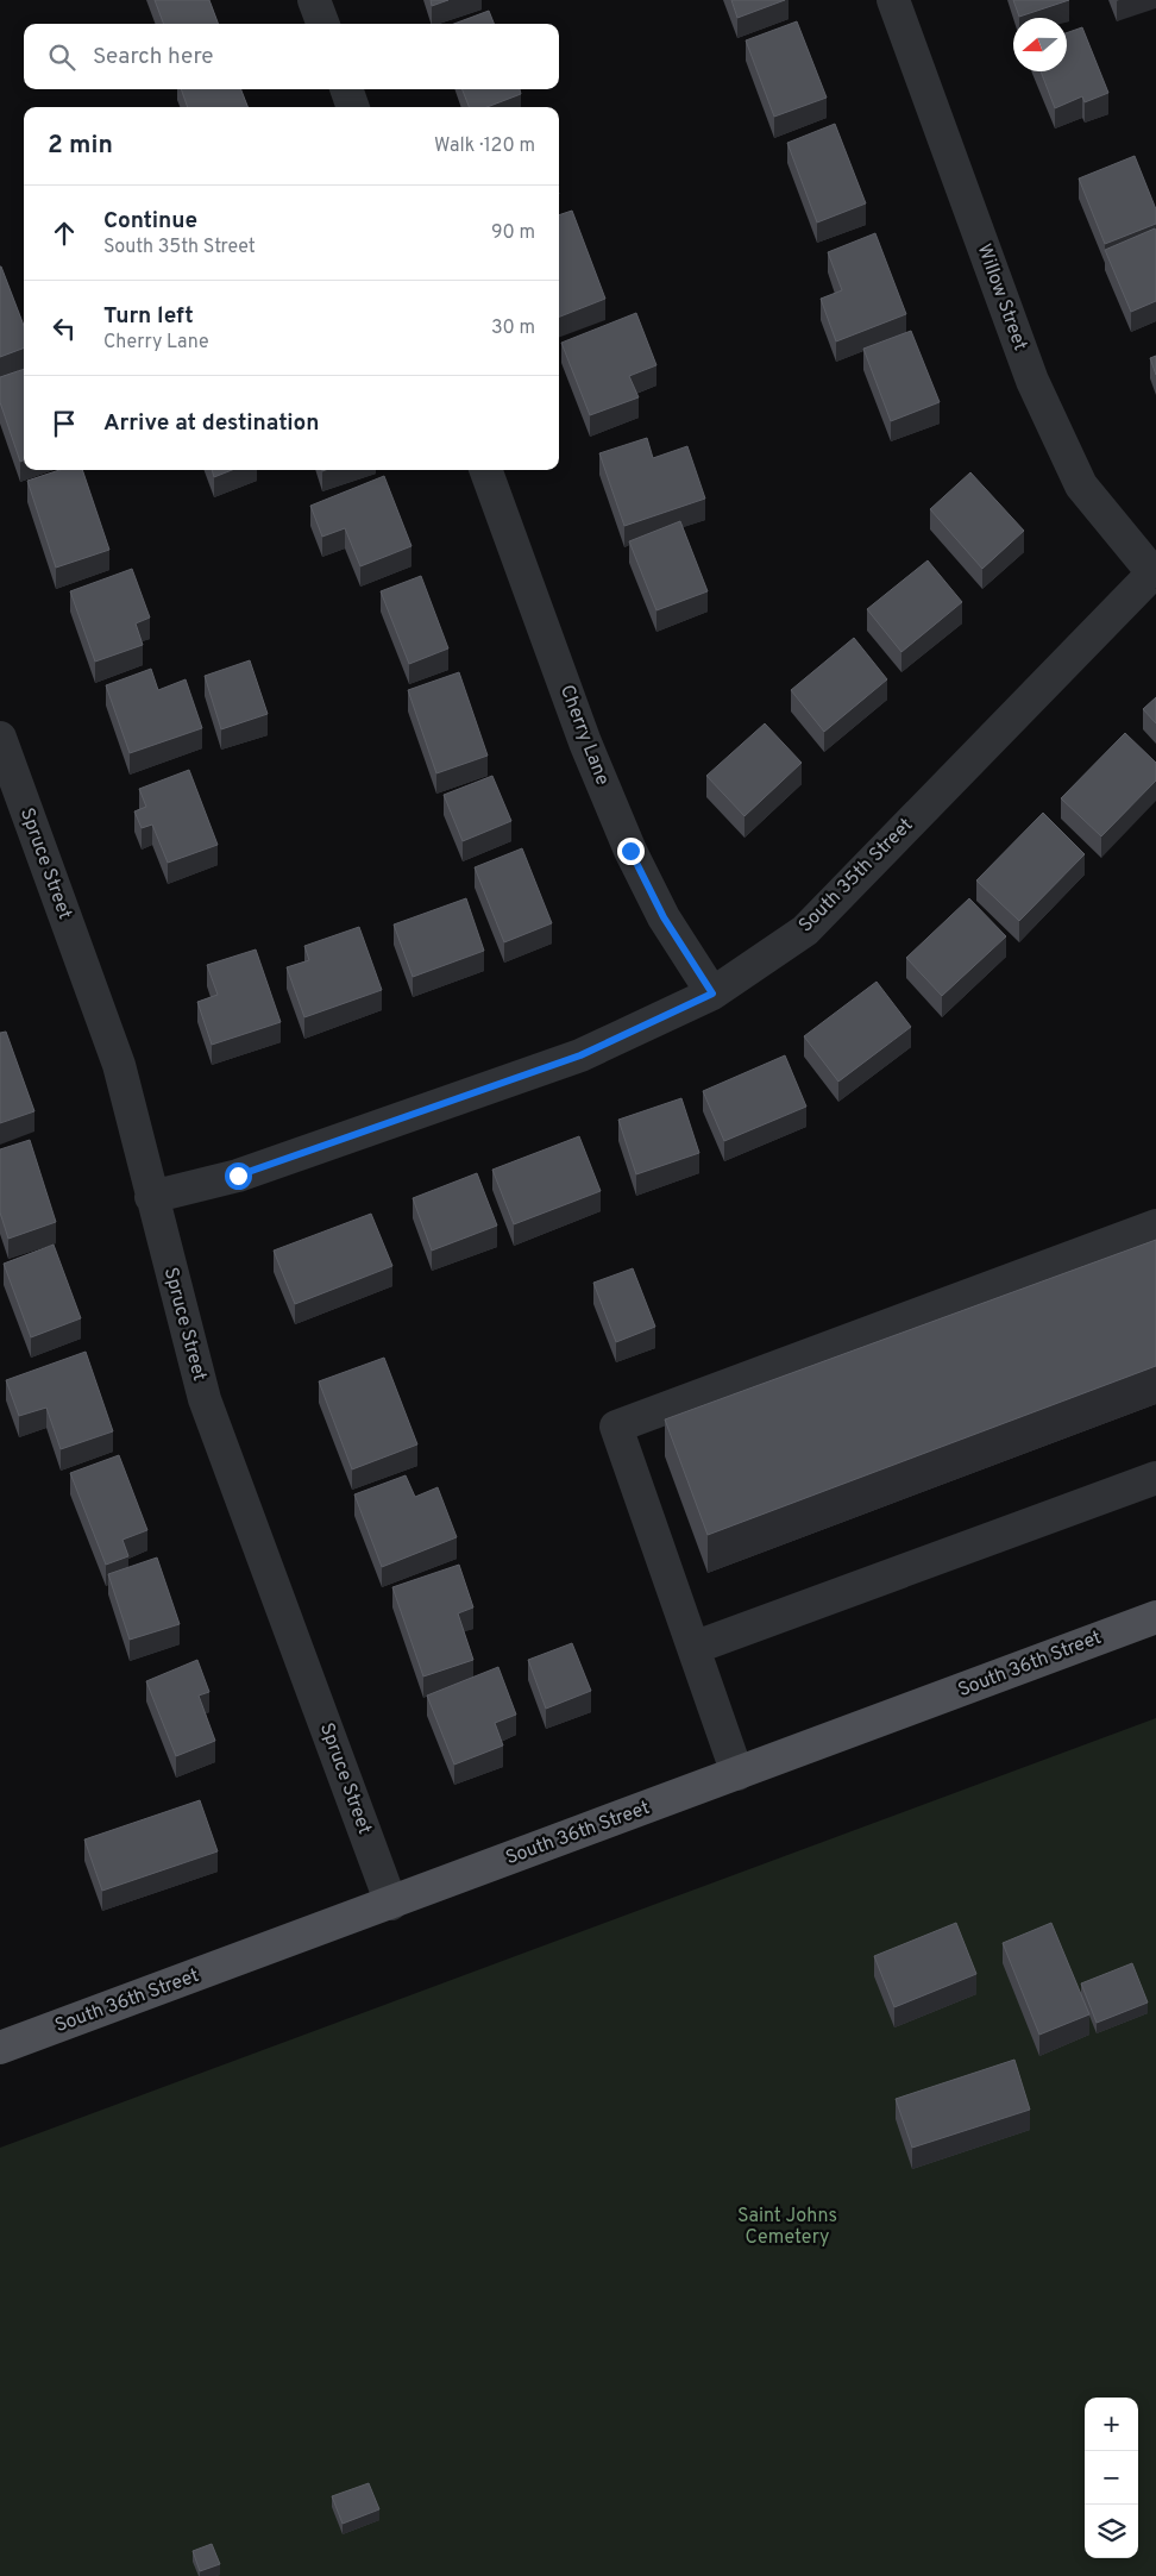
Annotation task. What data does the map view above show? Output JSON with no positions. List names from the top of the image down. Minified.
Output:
{"streets":{"main road":["South 36th Street"],"street":["Willow Street","Cherry Lane","Spruce Street","South 35th Street"]},"crossings":[["Willow Street","South 35th Street"],["Cherry Lane","South 35th Street"],["Spruce Street","South 35th Street"],["Spruce Street","South 36th Street"]],"parks":["Saint Johns Cemetery"],"north":"left","page":{"search":"Search here","heading":["2 min","Walk · 120 m"],"list":[["Continue","South 35th Street","90 m"],["Turn left","Cherry Lane","30 m"],"Arrive at destination"],"map_buttons":["+","−"]}}
